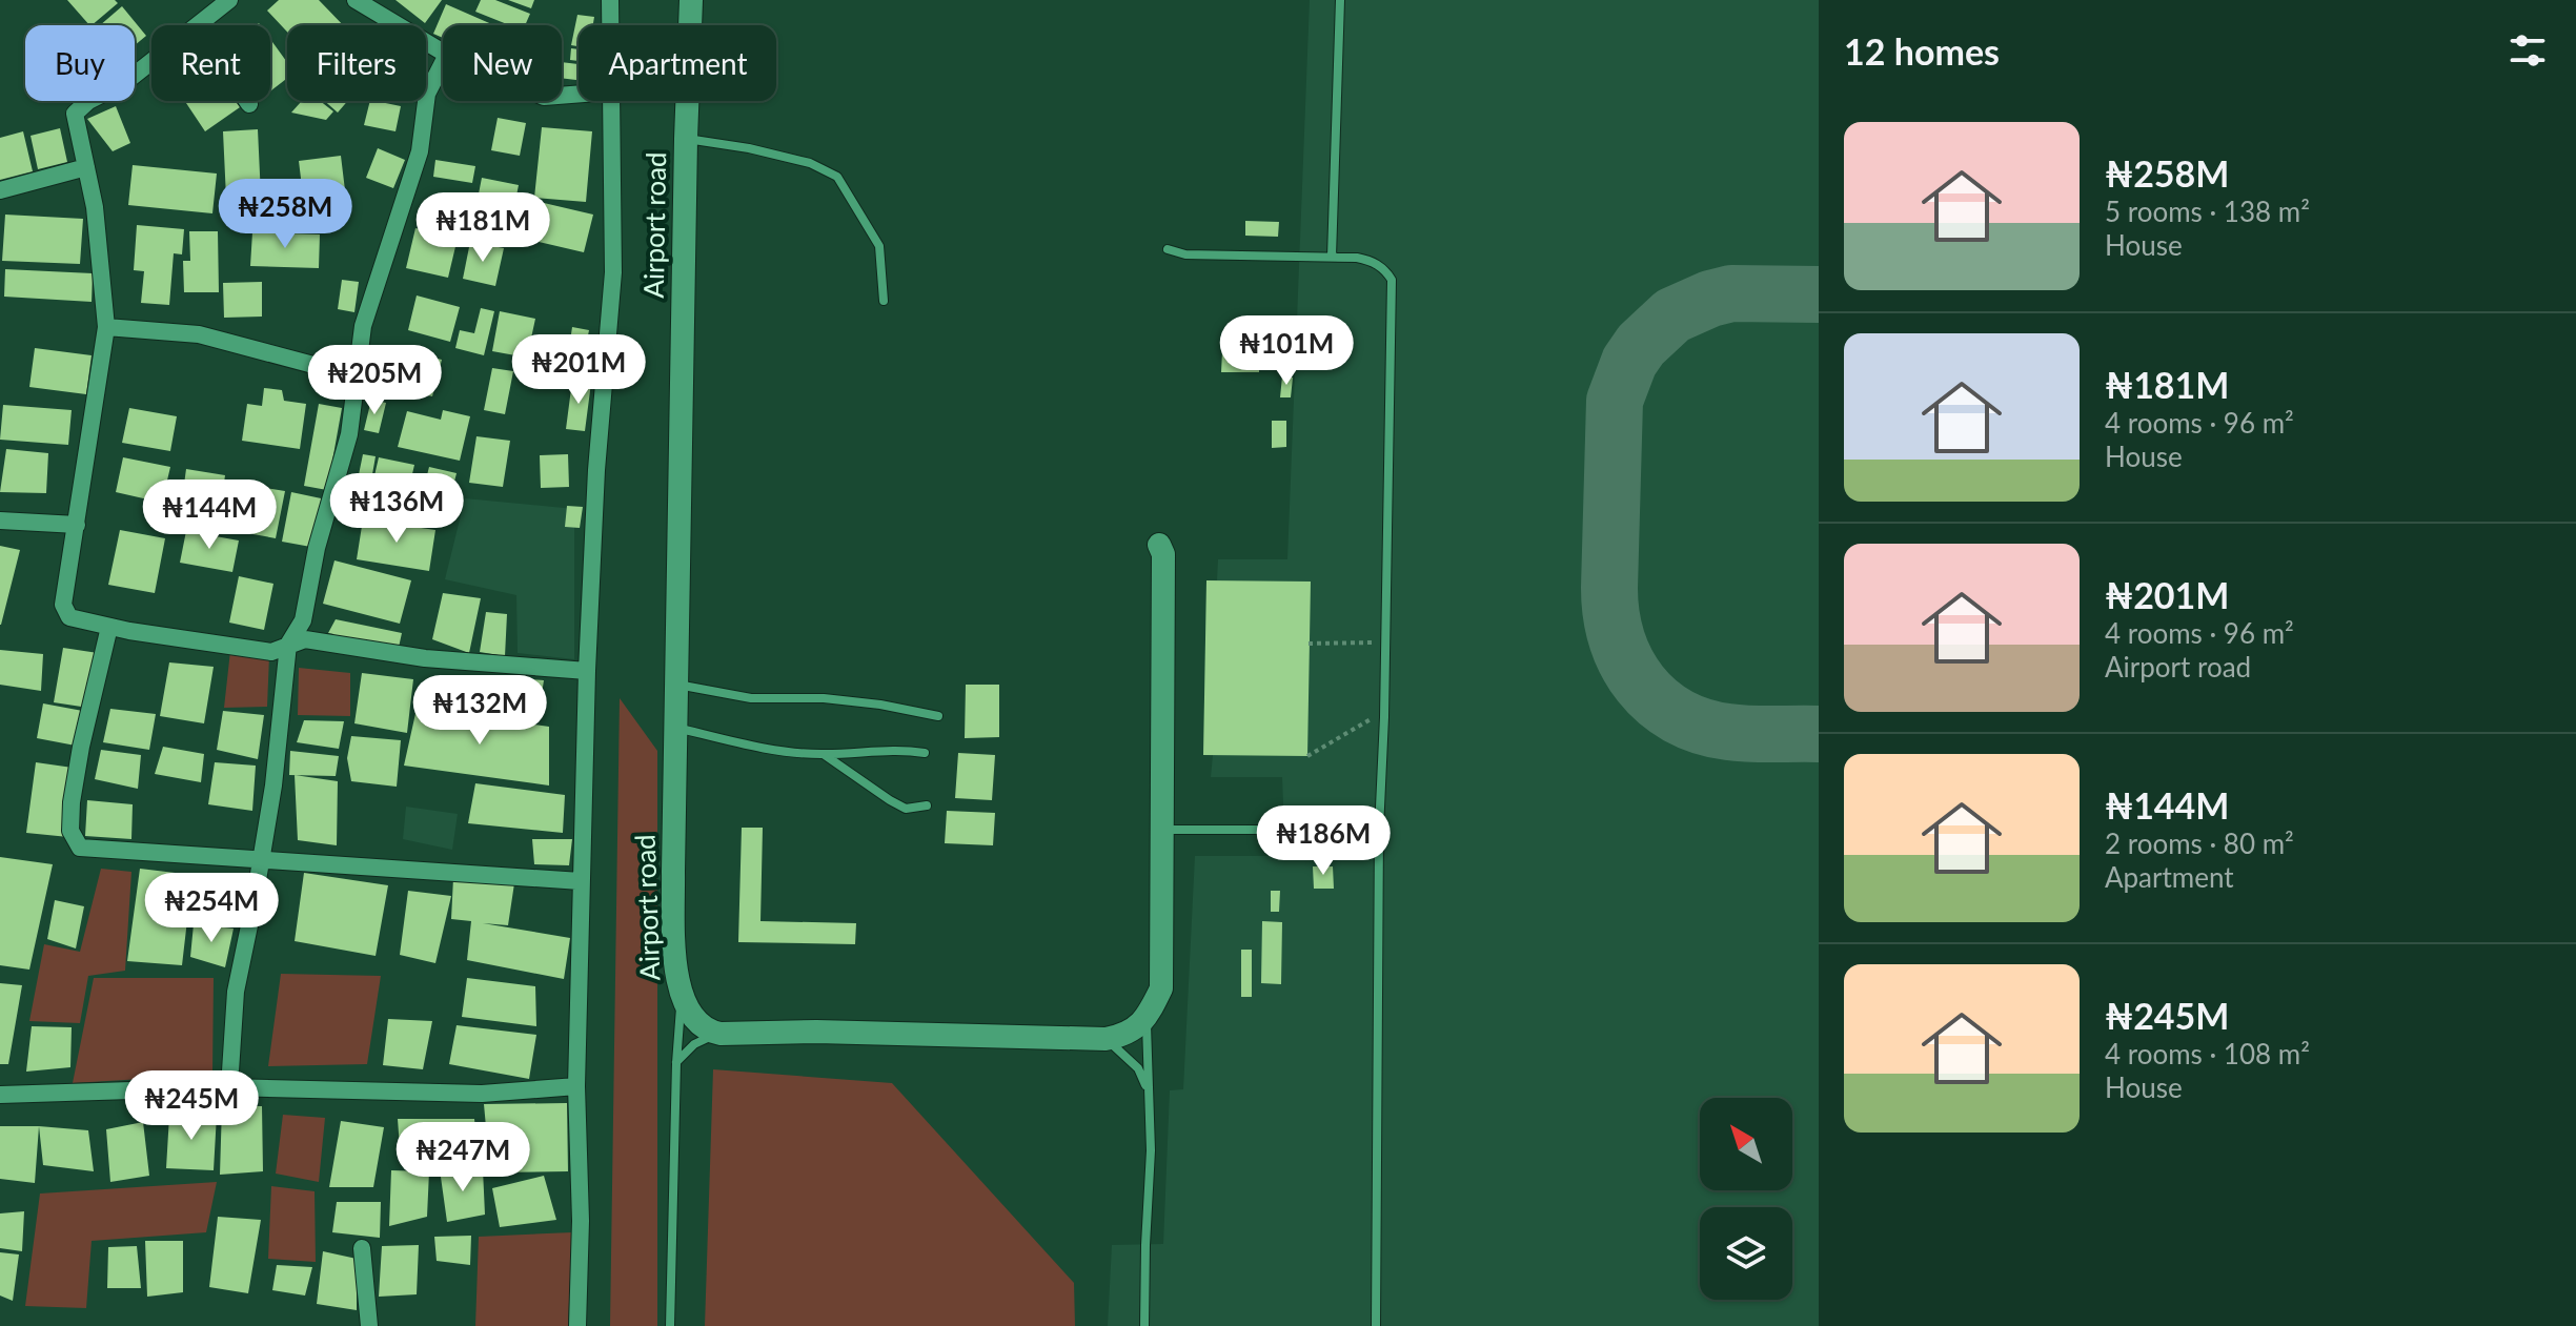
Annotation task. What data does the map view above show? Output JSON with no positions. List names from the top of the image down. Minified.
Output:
{"streets":{"main road":["Airport road"]},"north":"top left","page":{"heading":"12 homes","chip":["Buy","Rent","Filters","New","Apartment"],"list":[{"name":"₦258M","note":"5 rooms · 138 m² · House"},{"name":"₦181M","note":"4 rooms · 96 m² · House"},{"name":"₦201M","note":"4 rooms · 96 m² · Airport road"},{"name":"₦144M","note":"2 rooms · 80 m² · Apartment"},{"name":"₦245M","note":"4 rooms · 108 m² · House"}],"price":["₦258M","₦181M","₦101M","₦201M","₦205M","₦136M","₦144M","₦132M","₦186M","₦254M","₦245M","₦247M"]}}
